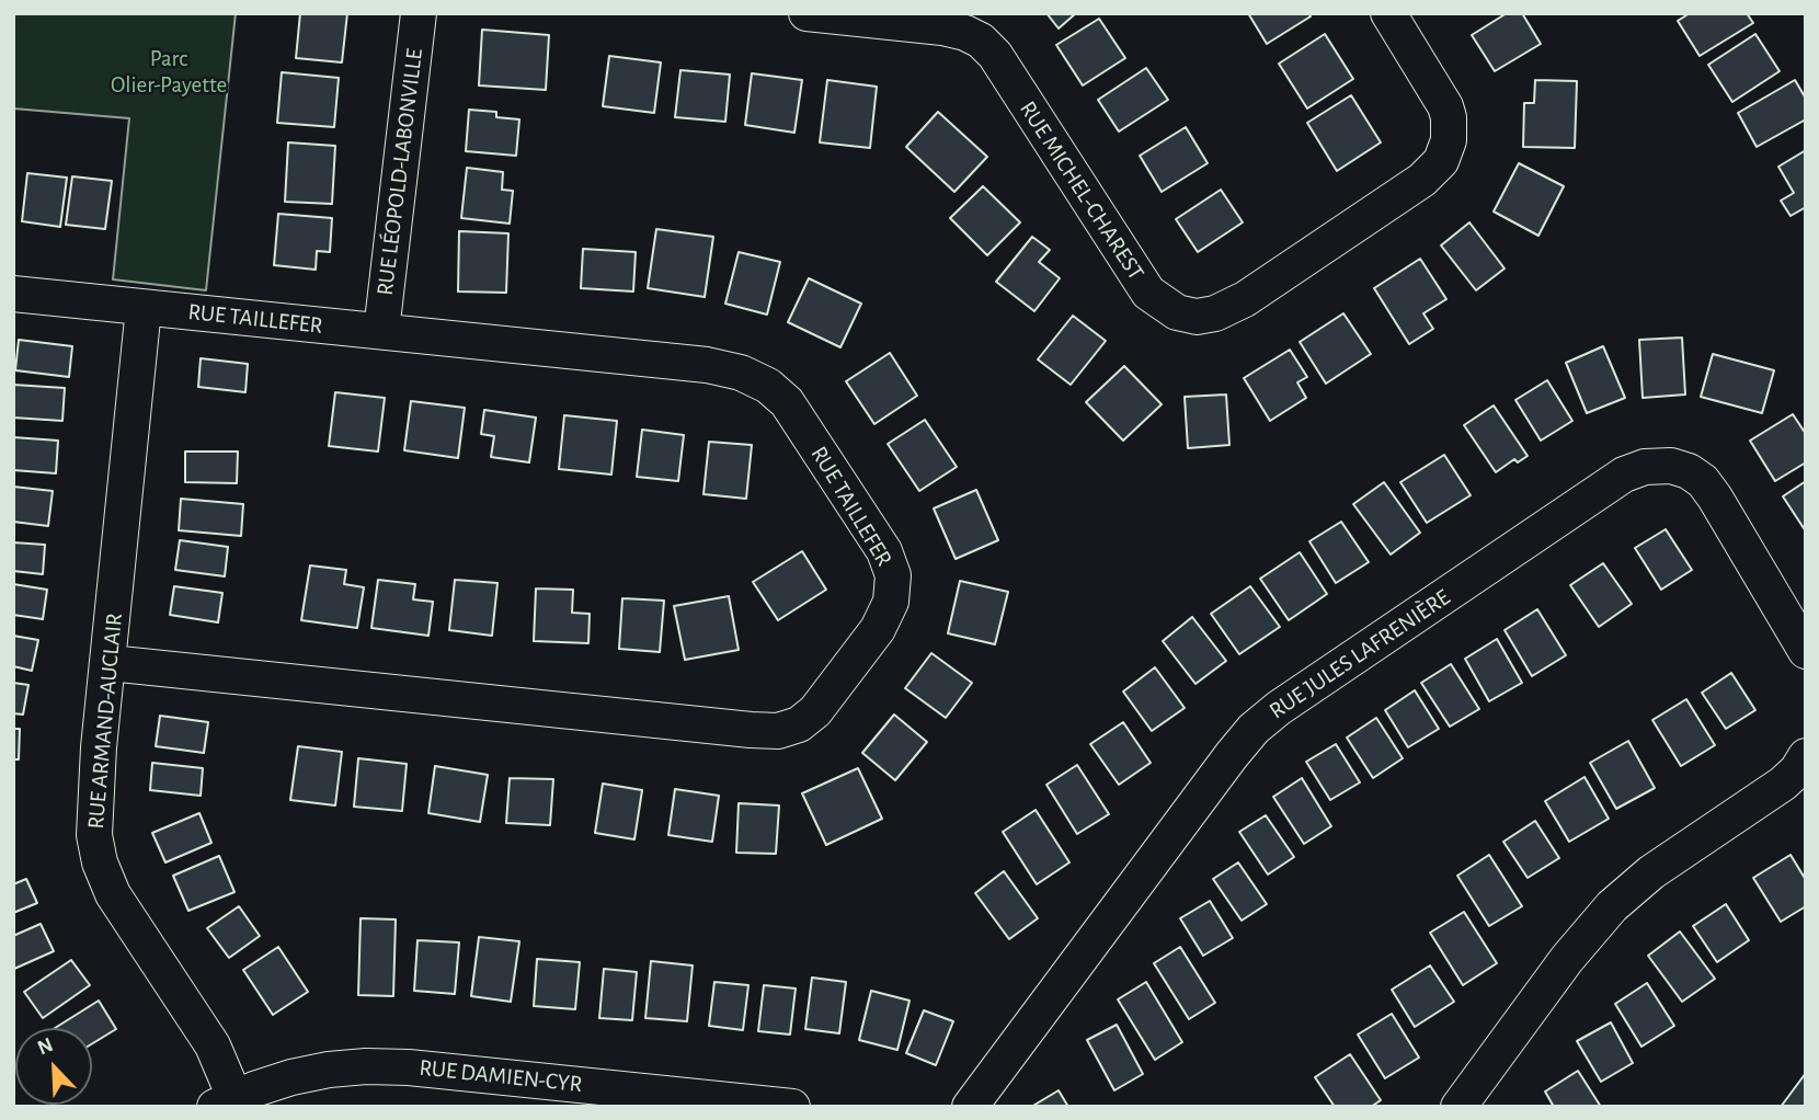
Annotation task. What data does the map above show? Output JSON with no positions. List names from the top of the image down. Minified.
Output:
{"streets":{"street":["RUE LÉOPOLD-LABONVILLE","RUE MICHEL-CHAREST","RUE TAILLEFER","RUE JULES LAFRENIÈRE","RUE ARMAND-AUCLAIR","RUE DAMIEN-CYR"]},"crossings":[["RUE LÉOPOLD-LABONVILLE","RUE TAILLEFER"],["RUE TAILLEFER","RUE ARMAND-AUCLAIR"],["RUE ARMAND-AUCLAIR","RUE DAMIEN-CYR"]],"parks":["Parc Olier-Payette"],"north":"top left"}
